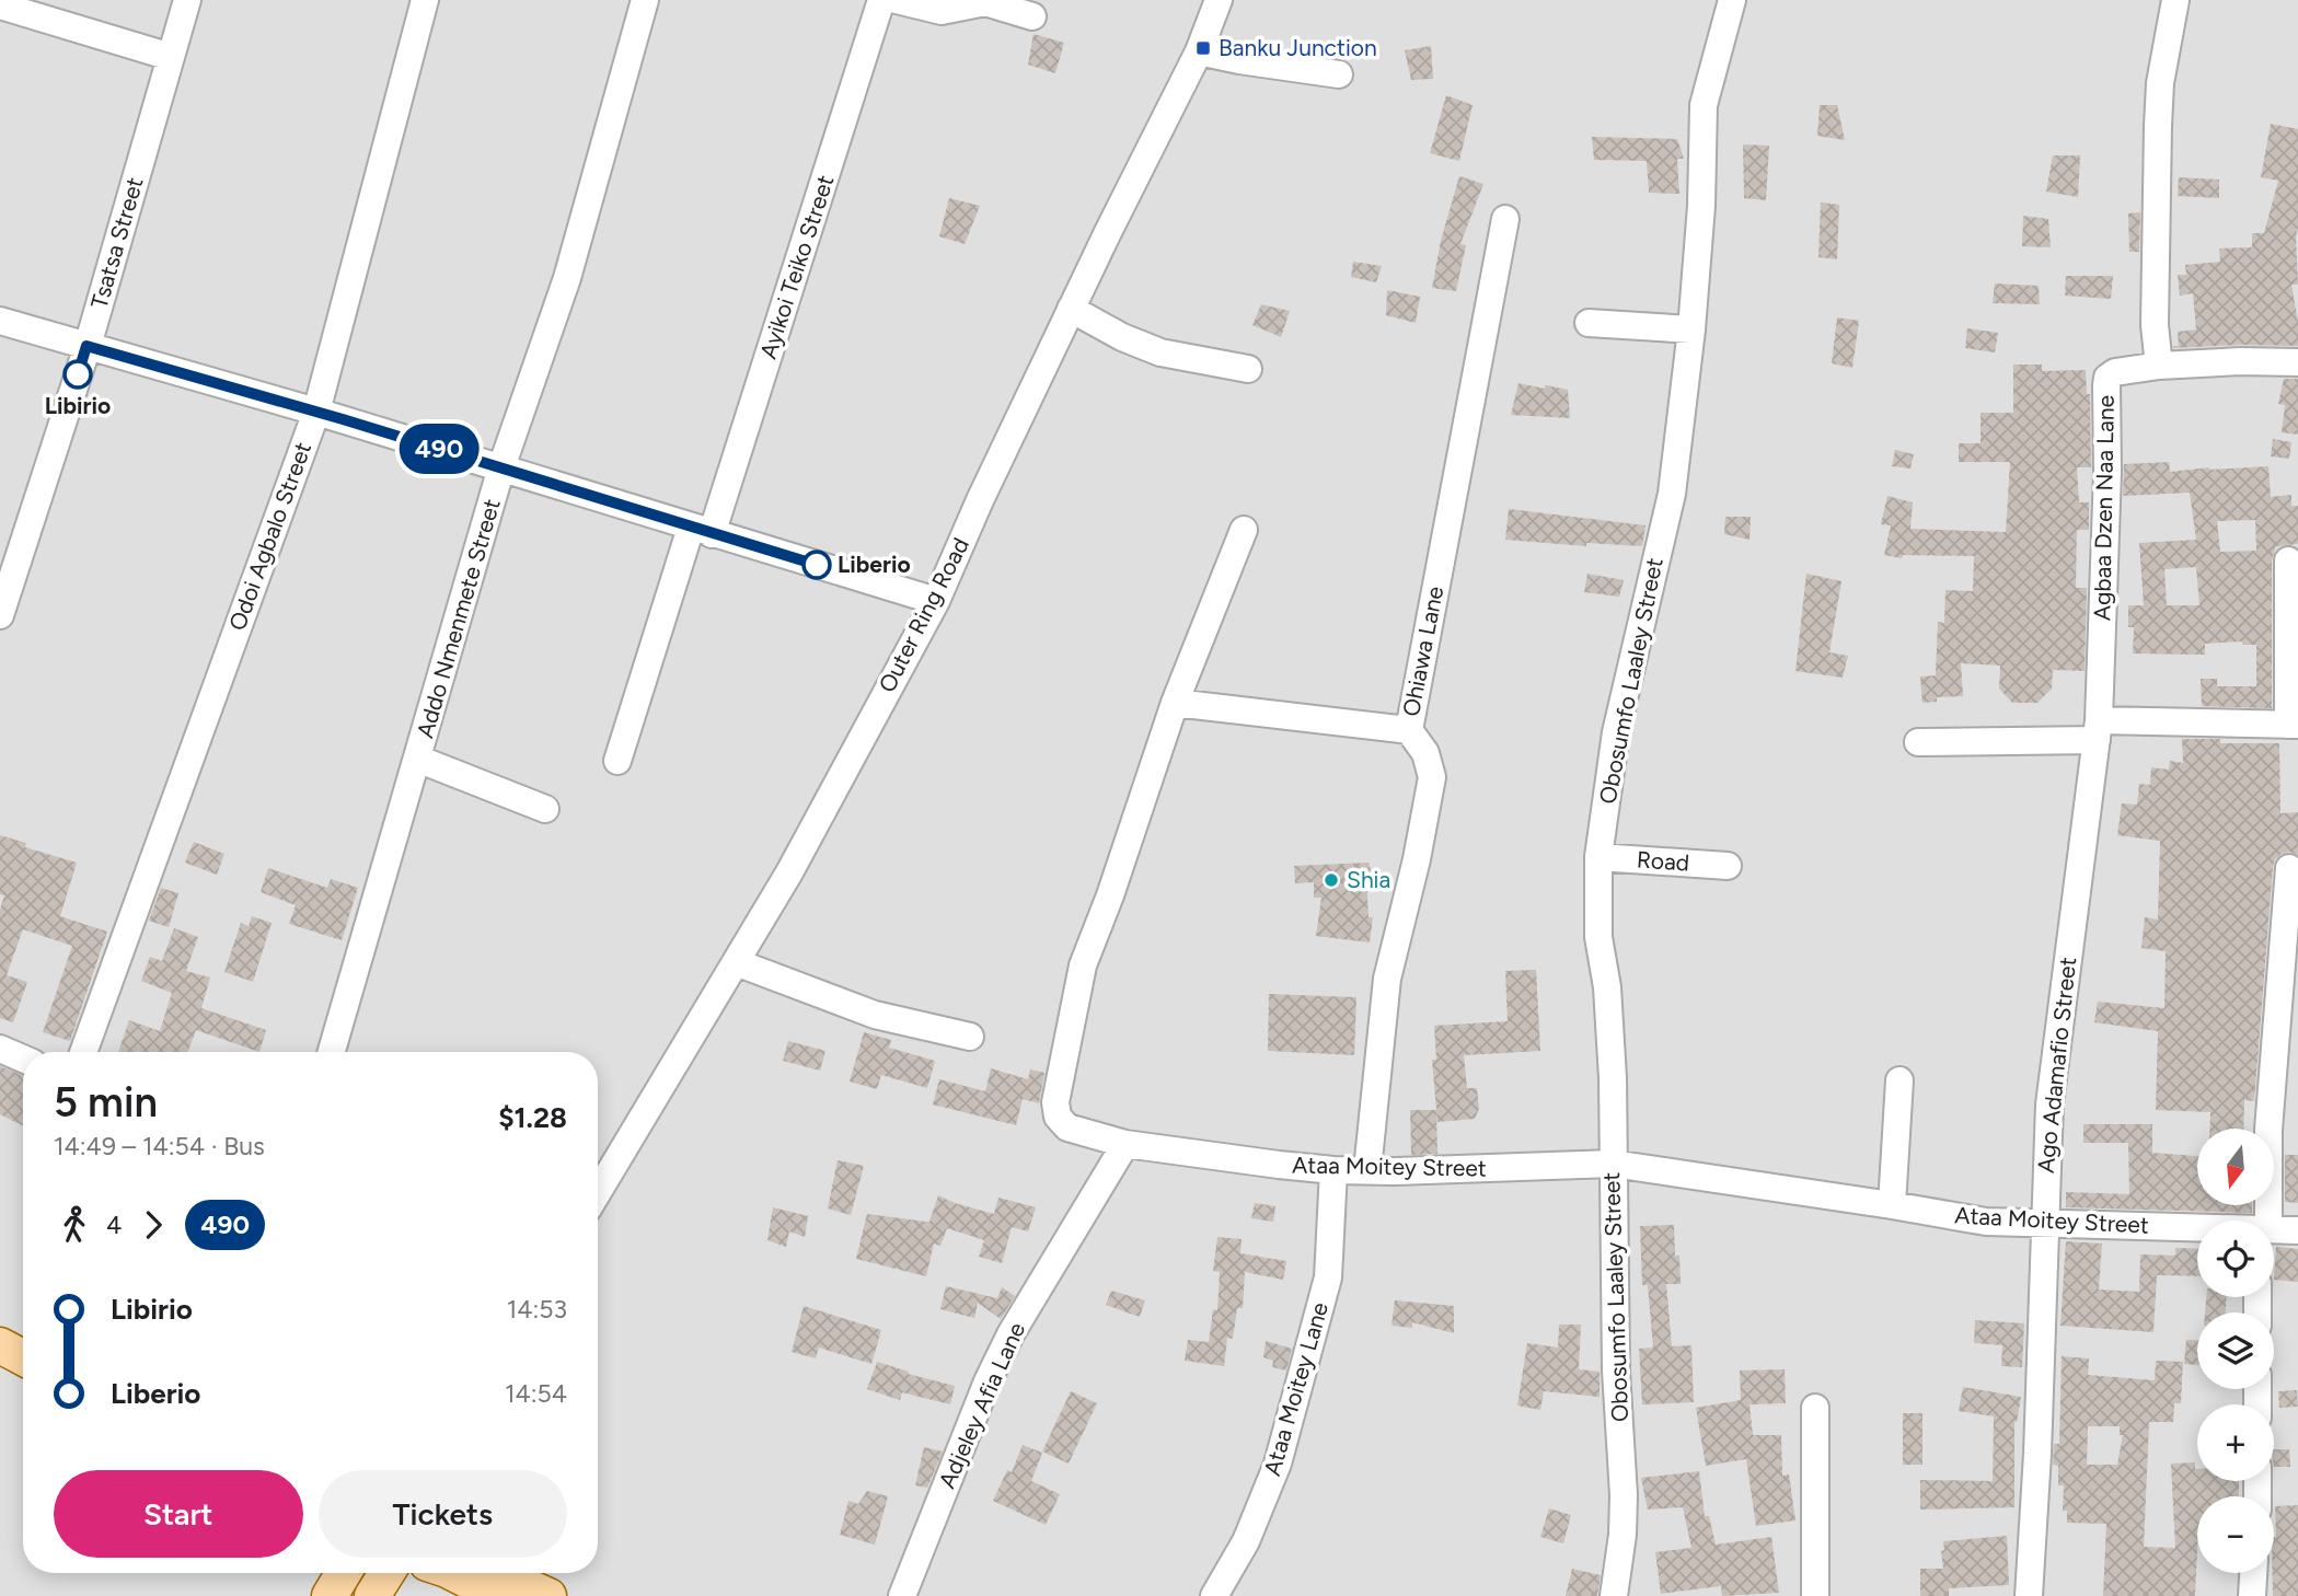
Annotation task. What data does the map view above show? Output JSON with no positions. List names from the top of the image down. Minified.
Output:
{"streets":{"street":["Tsatsa Street","Ayikoi Teiko Street","Agbaa Dzen Naa Lane","Odoi Agbalo Street","Outer Ring Road","Addo Nmenmete Street","Ohiawa Lane","Obosumfo Laaley Street","Road","Ago Adamafio Street","Ataa Moitey Street","Ataa Moitey Lane","Adjeley Afia Lane"]},"crossings":[["Agbaa Dzen Naa Lane","Ago Adamafio Street"],["Ohiawa Lane","Ataa Moitey Street"],["Obosumfo Laaley Street","Road"],["Obosumfo Laaley Street","Ataa Moitey Street"],["Ago Adamafio Street","Ataa Moitey Street"],["Ataa Moitey Street","Ataa Moitey Lane"],["Ataa Moitey Street","Adjeley Afia Lane"]],"places":{"transit":["Banku Junction"],"other":["Libirio","Liberio","Shia"]},"lines":["bus line 490"],"north":"bottom","page":{"on_map":"490","heading":["5 min","14:49 – 14:54 · Bus","$1.28"],"map_buttons":["+","−"],"legs":["4","490"],"list":[{"name":"Libirio","value":"14:53"},{"name":"Liberio","value":"14:54"}],"buttons":["Start","Tickets"]}}
